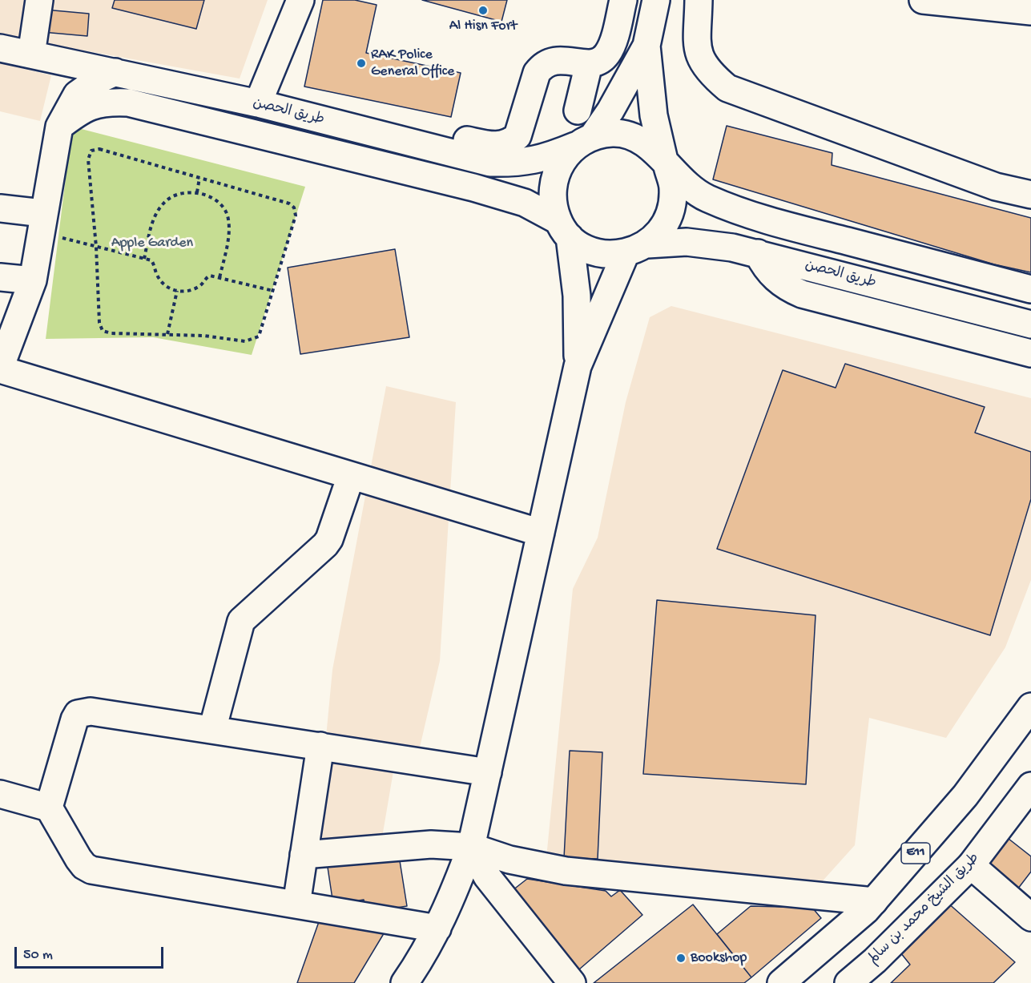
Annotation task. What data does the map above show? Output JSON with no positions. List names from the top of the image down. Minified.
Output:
{"streets":{"street":["طريق الحصن","E11","طريق الشيخ محمد بن سالم"]},"parks":["Apple Garden"],"places":["Al Hisn Fort","RAK Police General Office","Bookshop"],"scale_bar":"50 m"}
